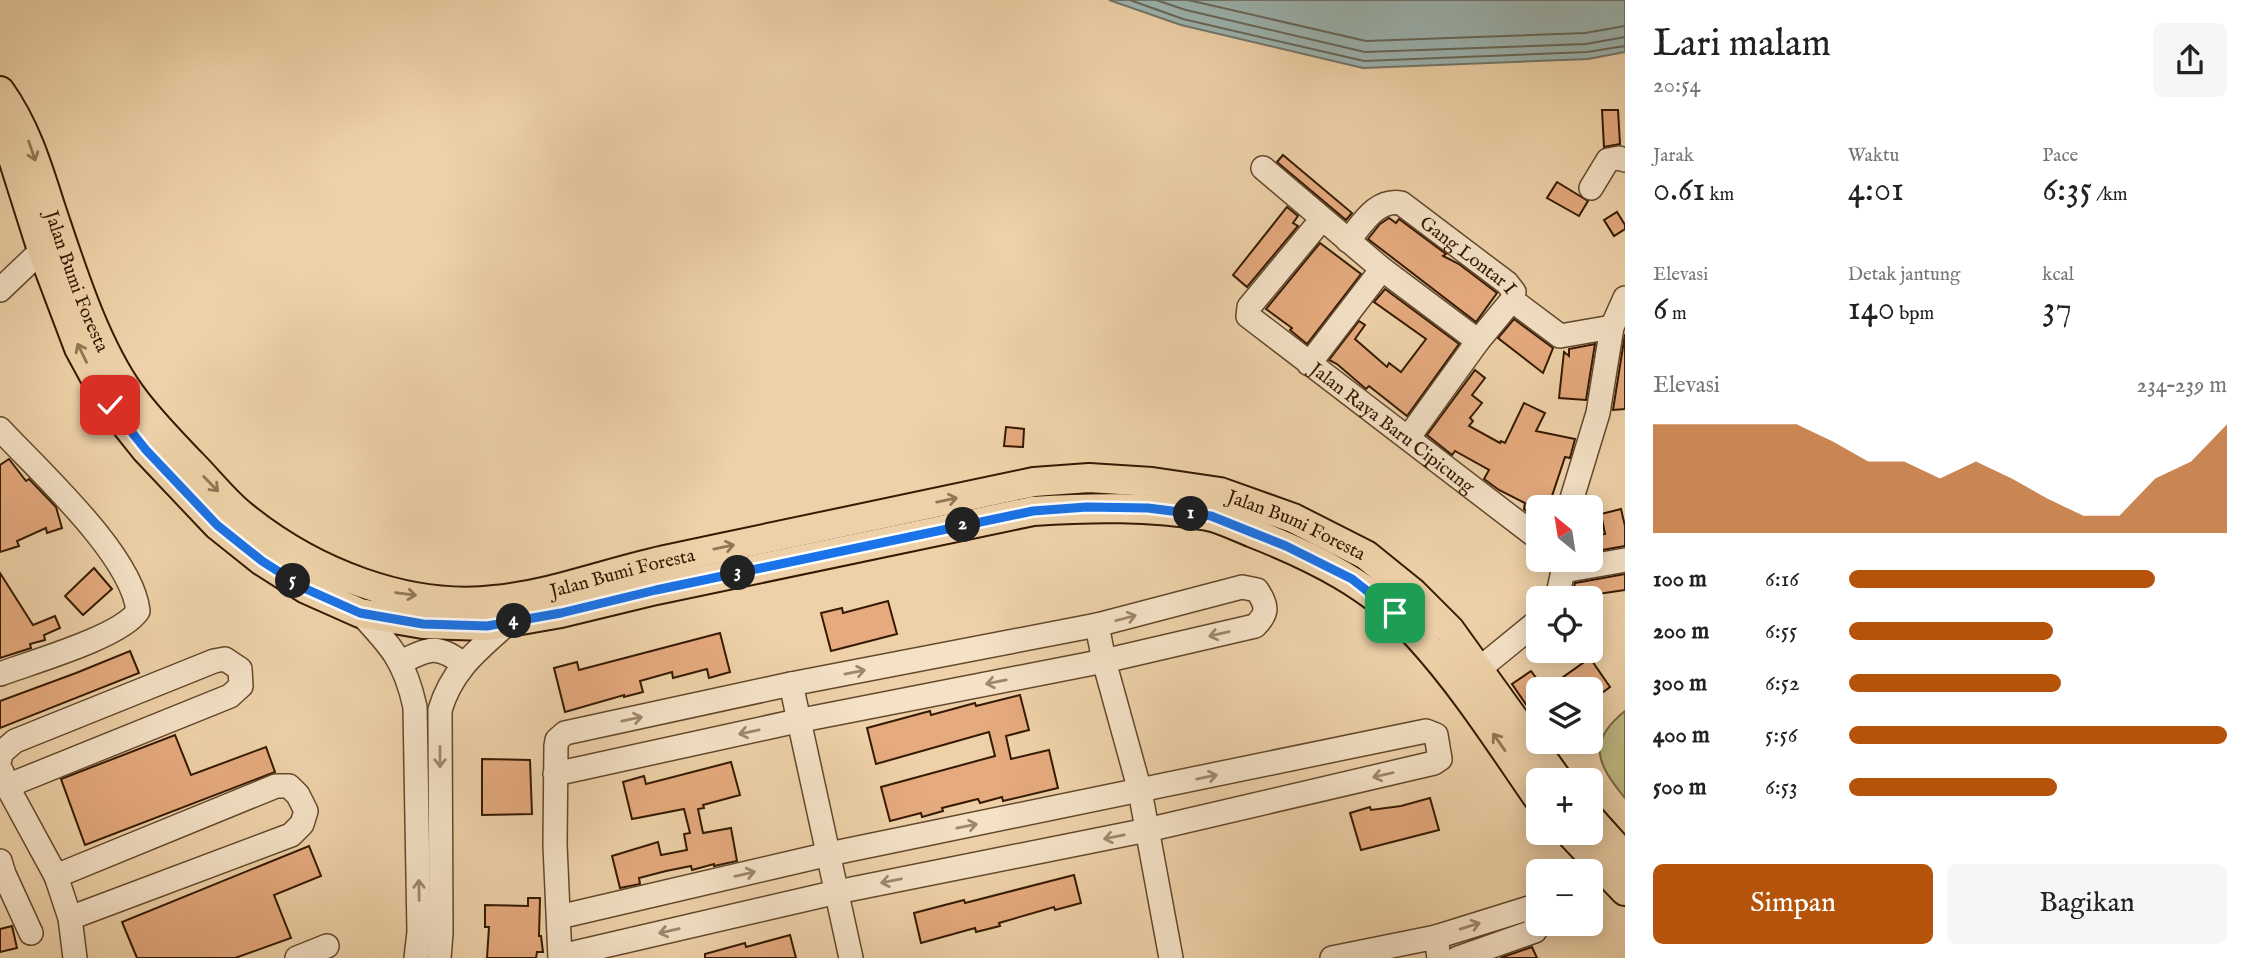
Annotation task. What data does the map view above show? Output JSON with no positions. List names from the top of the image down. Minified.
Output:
{"streets":{"main road":["Jalan Bumi Foresta"],"street":["Gang Lontar I","Jalan Raya Baru Cipicung"]},"crossings":[["Gang Lontar I","Jalan Raya Baru Cipicung"]],"north":"top left","page":{"heading":["Lari malam","20:54"],"stats":[["Jarak","0.61 km"],["Waktu","4:01"],["Pace","6:35 /km"],["Elevasi","6 m"],["Detak jantung","140 bpm"],["kcal","37"]],"chart":["Elevasi","234–239 m"],"map_buttons":["+","−"],"pins":["1","2","3","5","4"],"list":[{"name":"100 m","note":"6:16"},{"name":"200 m","note":"6:55"},{"name":"300 m","note":"6:52"},{"name":"400 m","note":"5:56"},{"name":"500 m","note":"6:53"}],"buttons":["Simpan","Bagikan"]}}
